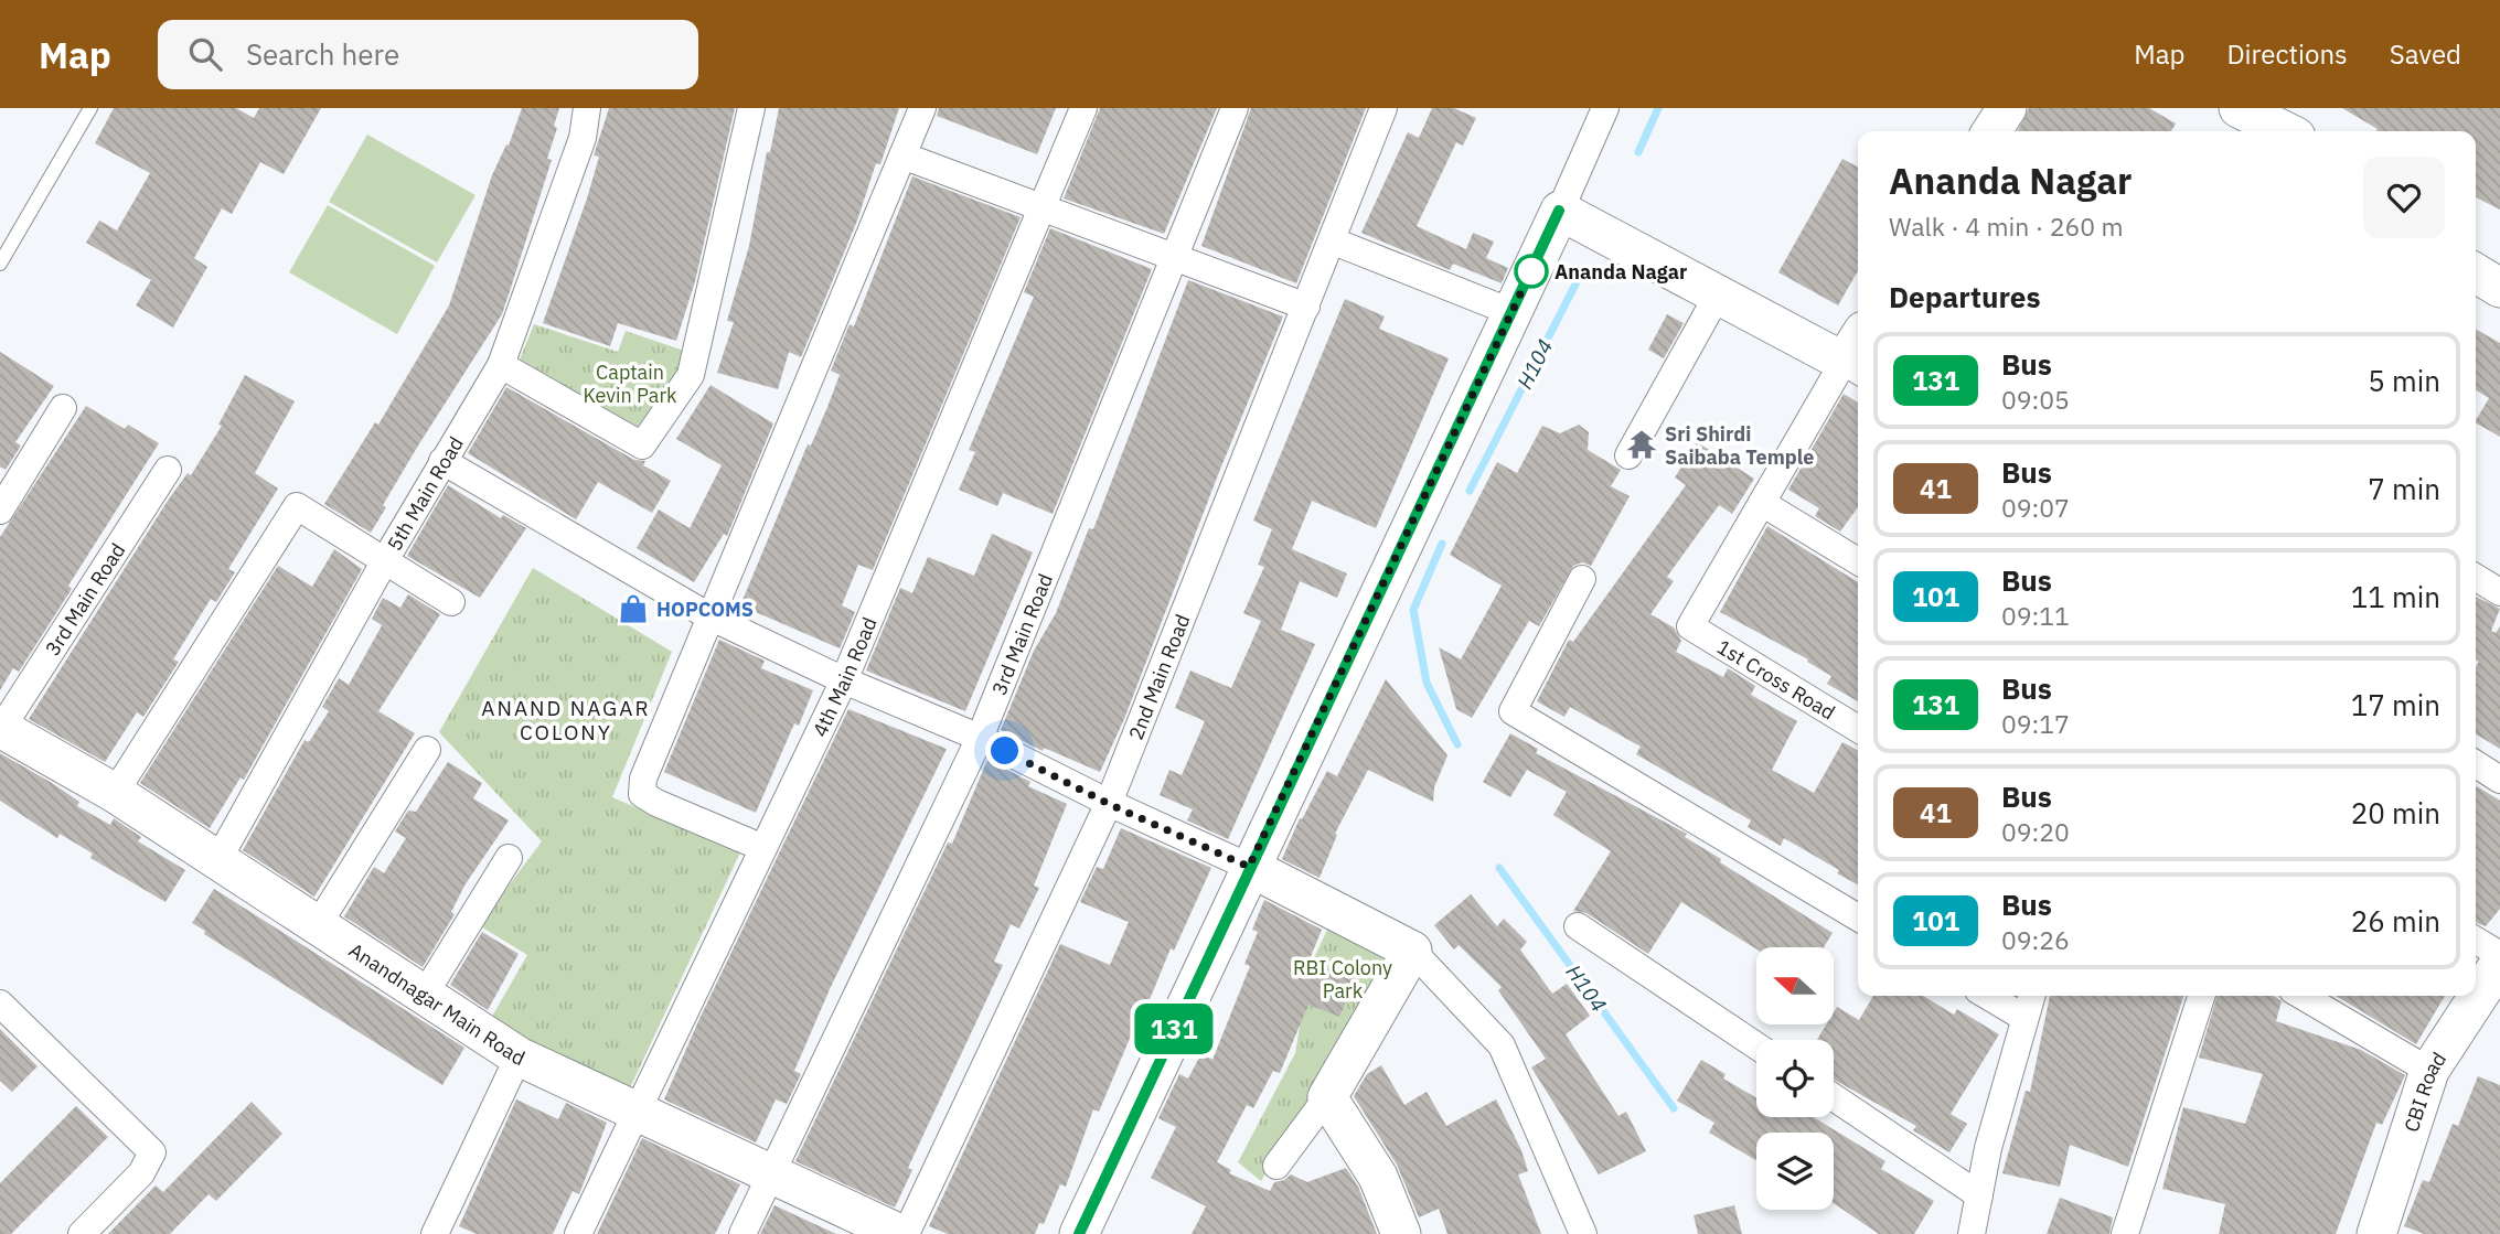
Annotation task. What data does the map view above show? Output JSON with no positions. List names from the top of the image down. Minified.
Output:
{"streets":{"street":["5th Main Road","3rd Main Road","4th Main Road","2nd Main Road","1st Cross Road","Anandnagar Main Road","CBI Road"]},"crossings":[["5th Main Road","Anandnagar Main Road"],["3rd Main Road","Anandnagar Main Road"],["4th Main Road","Anandnagar Main Road"],["2nd Main Road","Anandnagar Main Road"]],"districts":["ANAND NAGAR COLONY"],"water":["H104"],"parks":["Captain Kevin Park","RBI Colony Park"],"places":{"other":["Ananda Nagar"],"temple":["Sri Shirdi Saibaba Temple"],"shop":["HOPCOMS"]},"lines":["bus line 131"],"north":"left","page":{"header":"Map","search":"Search here","nav":["Map","Directions","Saved"],"on_map":"131","heading":[["Ananda Nagar","Walk · 4 min · 260 m"],"Departures"],"list":[{"mark":"131","name":"Bus","note":"09:05","value":"5 min"},{"mark":"41","name":"Bus","note":"09:07","value":"7 min"},{"mark":"101","name":"Bus","note":"09:11","value":"11 min"},{"mark":"131","name":"Bus","note":"09:17","value":"17 min"},{"mark":"41","name":"Bus","note":"09:20","value":"20 min"},{"mark":"101","name":"Bus","note":"09:26","value":"26 min"}]}}
